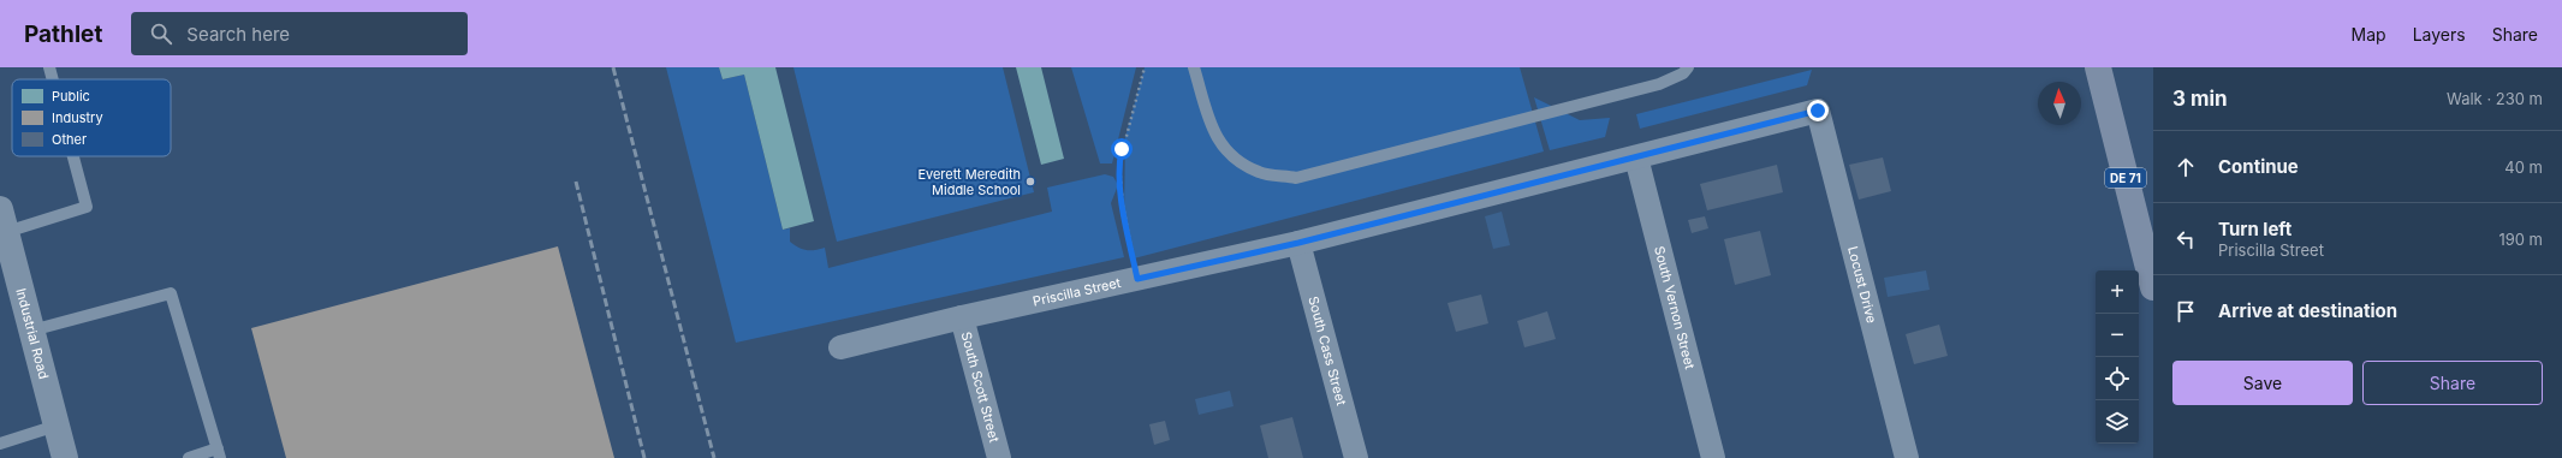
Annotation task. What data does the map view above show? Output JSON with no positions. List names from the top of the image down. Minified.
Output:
{"streets":{"main road":["DE 71"],"street":["Locust Drive","Priscilla Street","South Vernon Street","Industrial Road","South Cass Street","South Scott Street"]},"crossings":[["Locust Drive","Priscilla Street"],["Priscilla Street","South Vernon Street"],["Priscilla Street","South Cass Street"],["Priscilla Street","South Scott Street"]],"places":["Everett Meredith Middle School"],"legend":["Public","Industry","Other"],"north":"top","page":{"header":"Pathlet","search":"Search here","nav":["Map","Layers","Share"],"heading":["3 min","Walk · 230 m"],"list":[["Continue","40 m"],["Turn left","Priscilla Street","190 m"],"Arrive at destination"],"map_buttons":["+","−"],"buttons":["Save","Share"]}}
